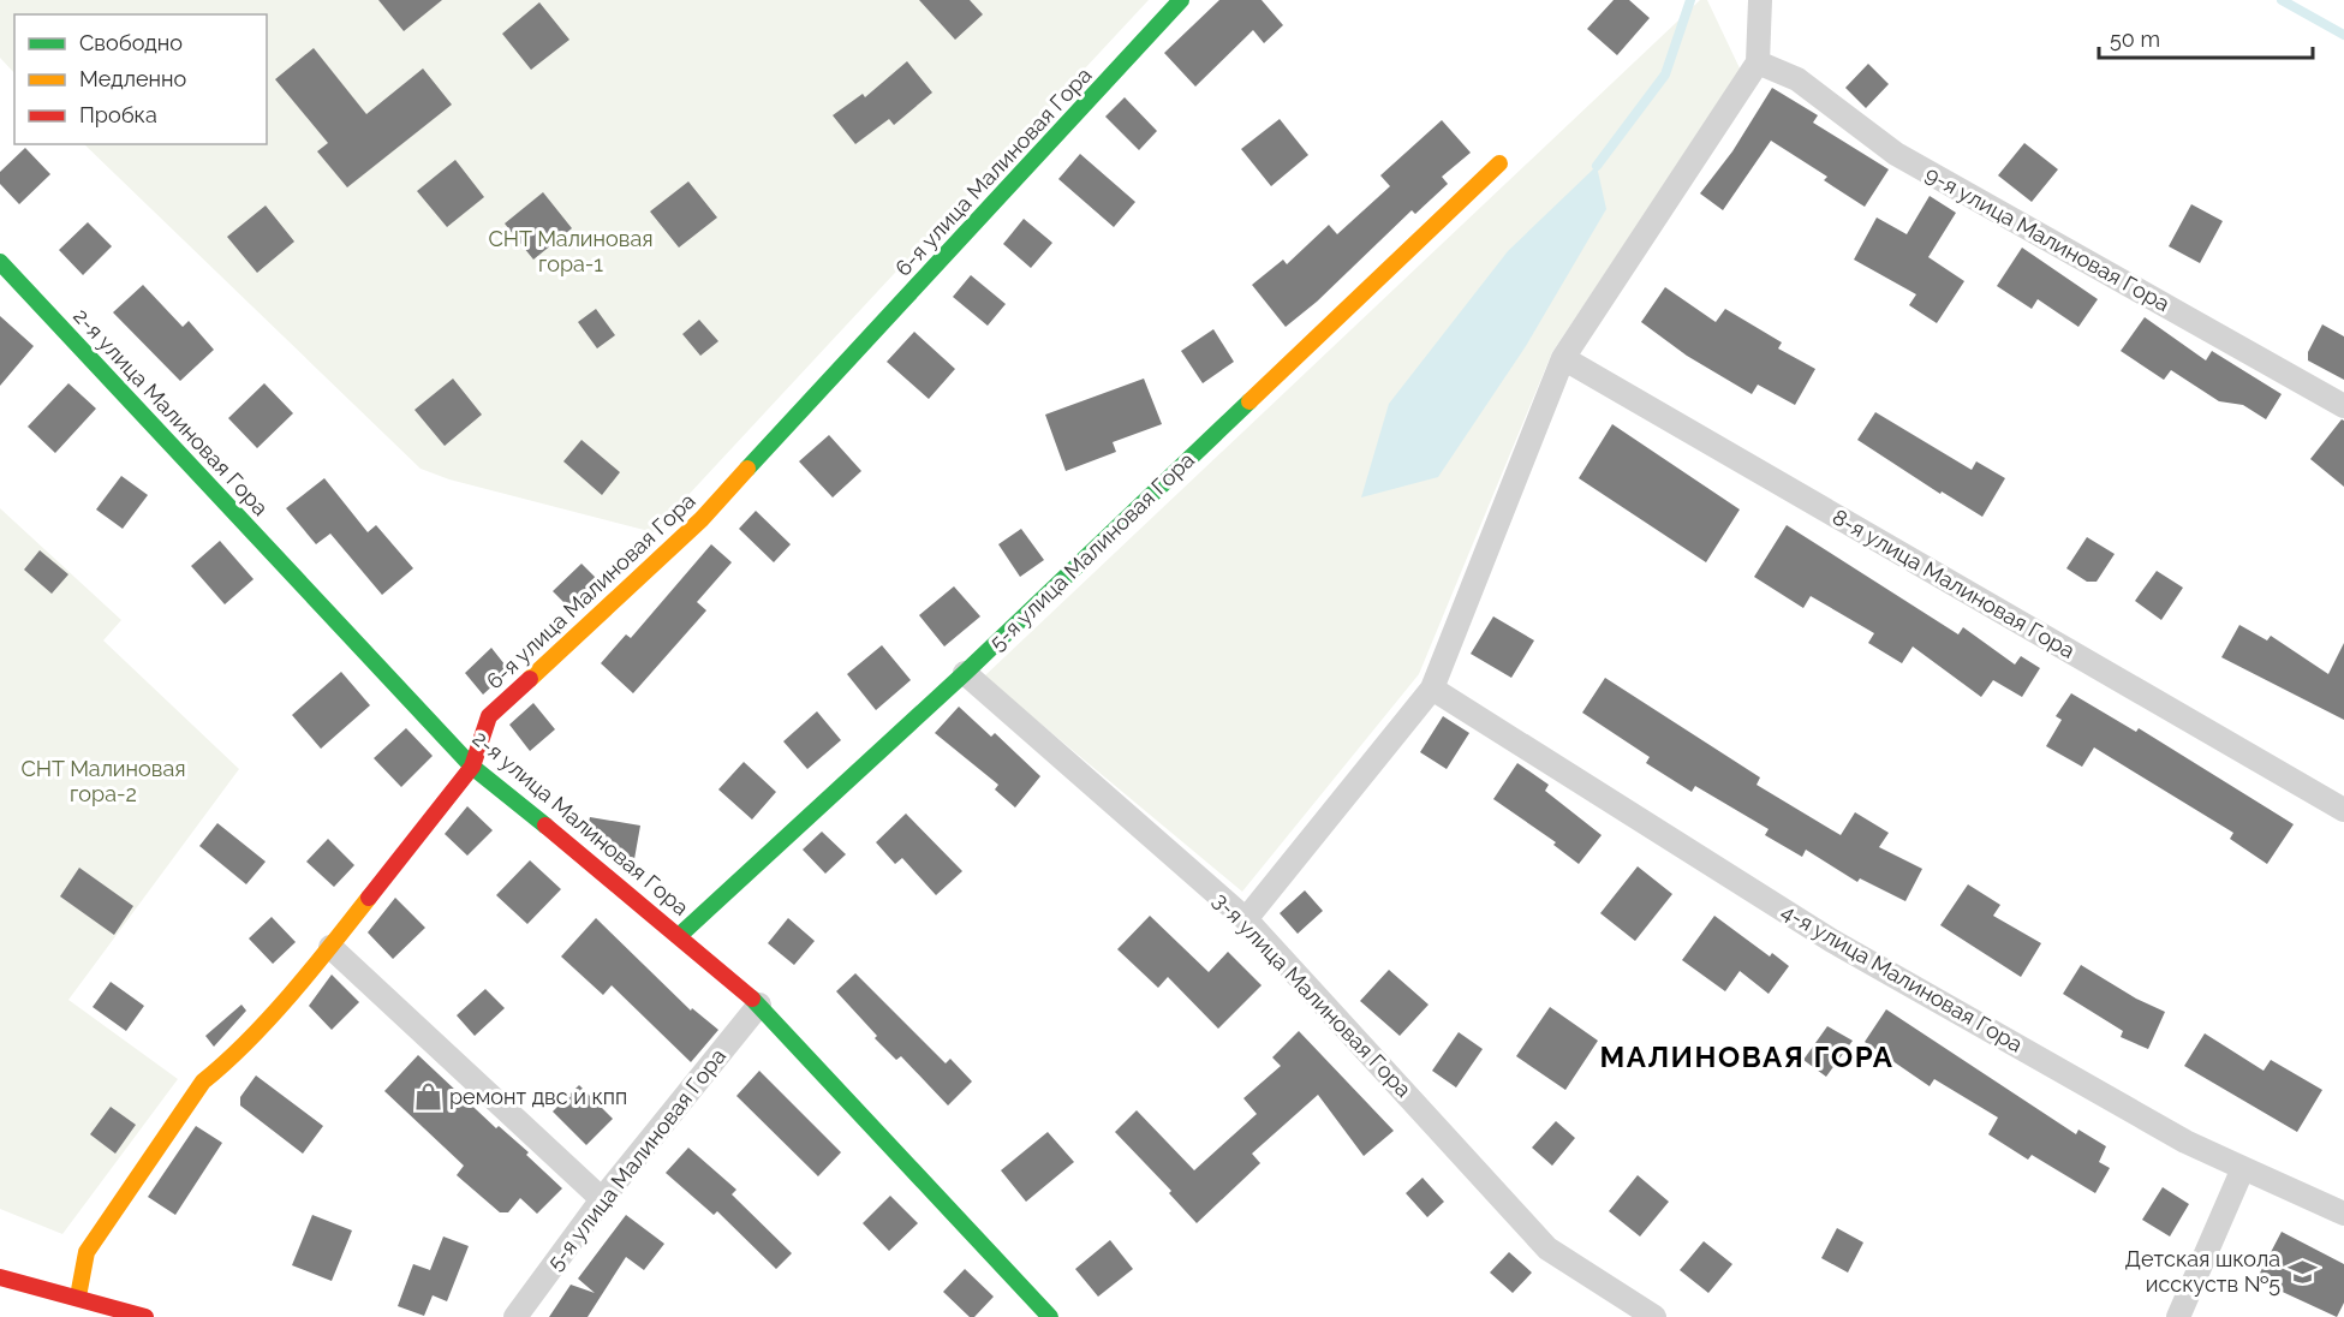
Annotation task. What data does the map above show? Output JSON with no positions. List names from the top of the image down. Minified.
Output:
{"streets":{"street":["6-я улица Малиновая Гора","9-я улица Малиновая Гора","2-я улица Малиновая Гора","5-я улица Малиновая Гора","8-я улица Малиновая Гора","4-я улица Малиновая Гора","3-я улица Малиновая Гора"]},"crossings":[["6-я улица Малиновая Гора","2-я улица Малиновая Гора"],["2-я улица Малиновая Гора","5-я улица Малиновая Гора"],["5-я улица Малиновая Гора","3-я улица Малиновая Гора"]],"districts":["МАЛИНОВАЯ ГОРА"],"parks":["СНТ Малиновая гора-1","СНТ Малиновая гора-2"],"places":{"shop":["ремонт двс и кпп"],"school or university":["Детская школа исскуств №5"]},"legend":["Свободно","Медленно","Пробка"],"scale_bar":"50 m"}
